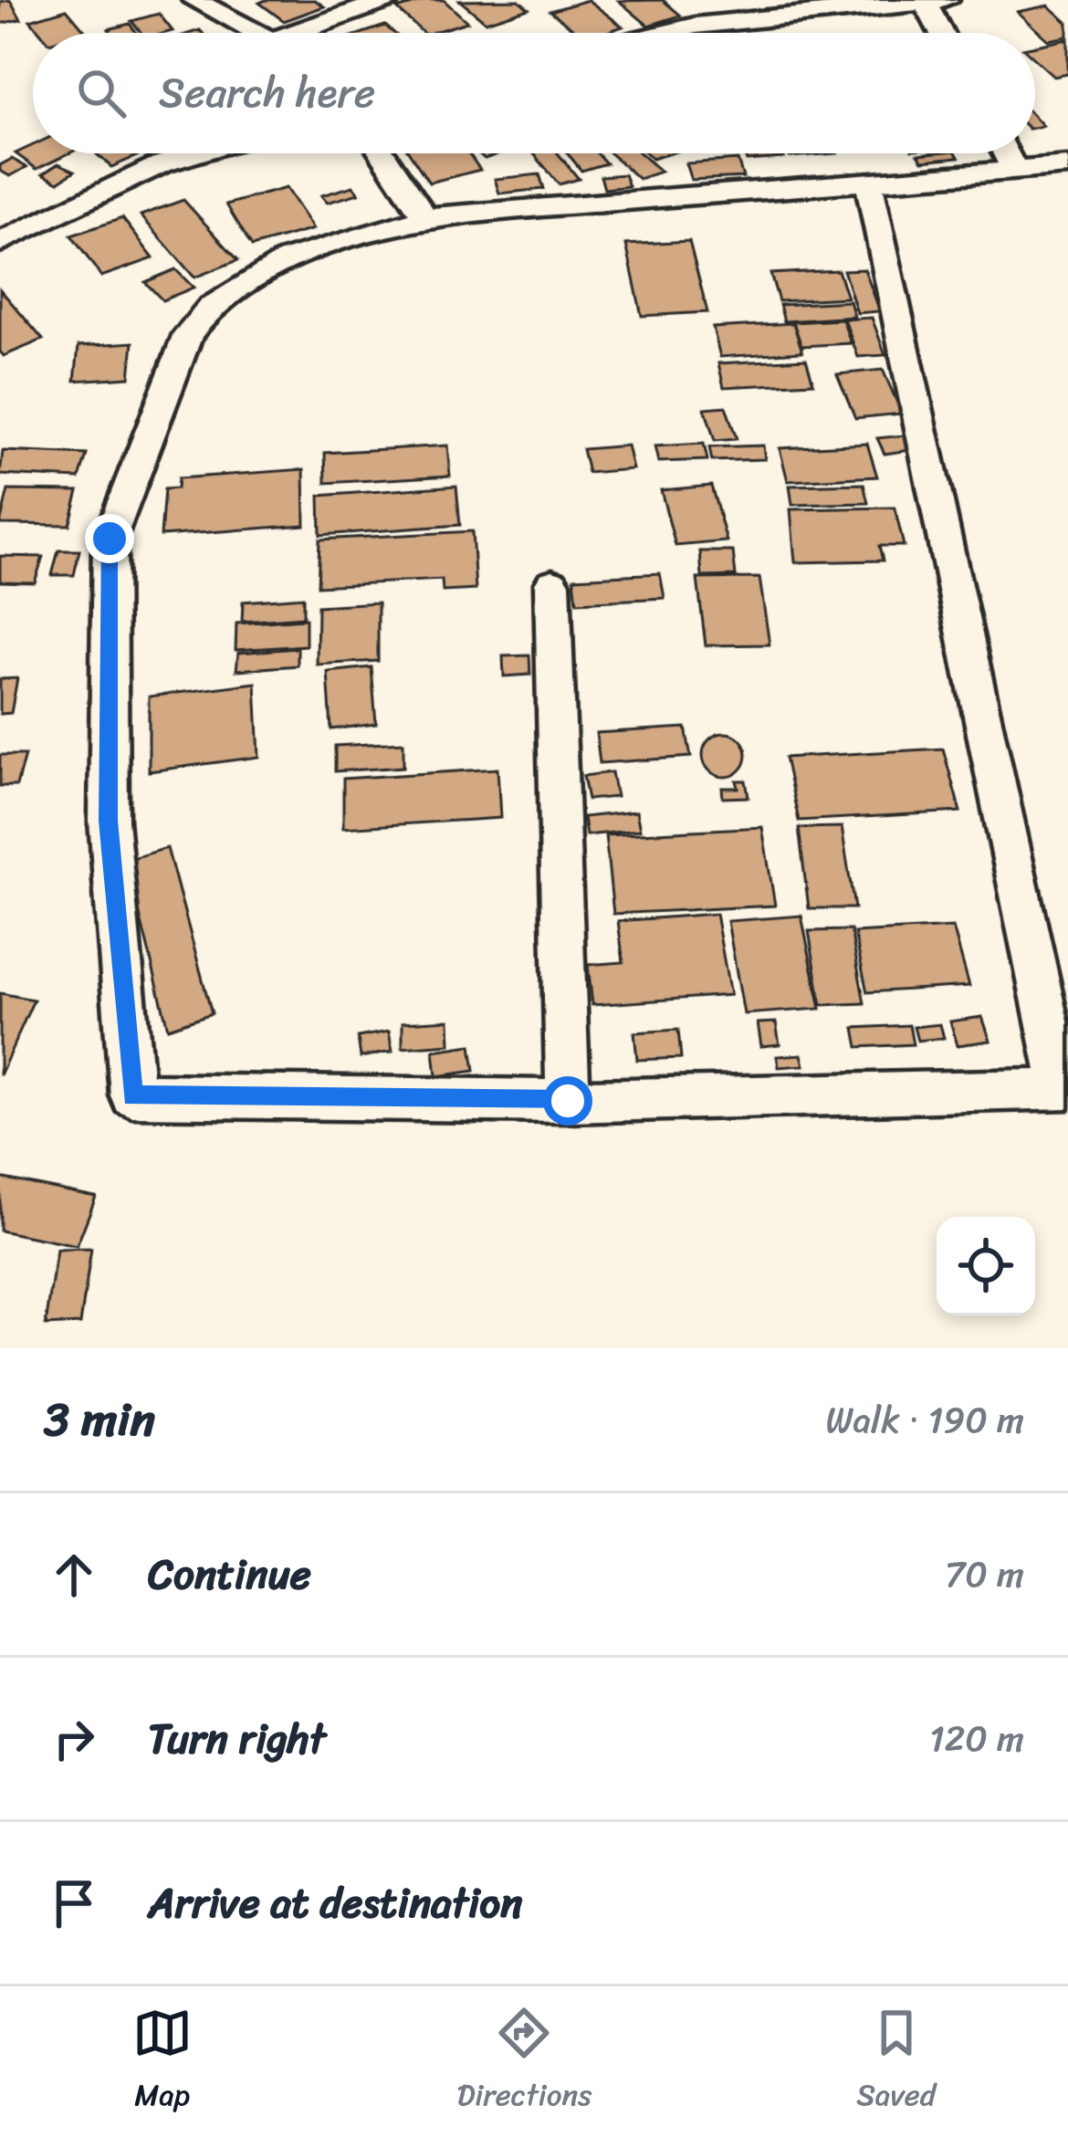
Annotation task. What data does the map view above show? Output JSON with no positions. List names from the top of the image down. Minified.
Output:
{"page":{"search":"Search here","heading":["3 min","Walk · 190 m"],"list":[["Continue","70 m"],["Turn right","120 m"],"Arrive at destination"],"nav":["Map","Directions","Saved"]}}
